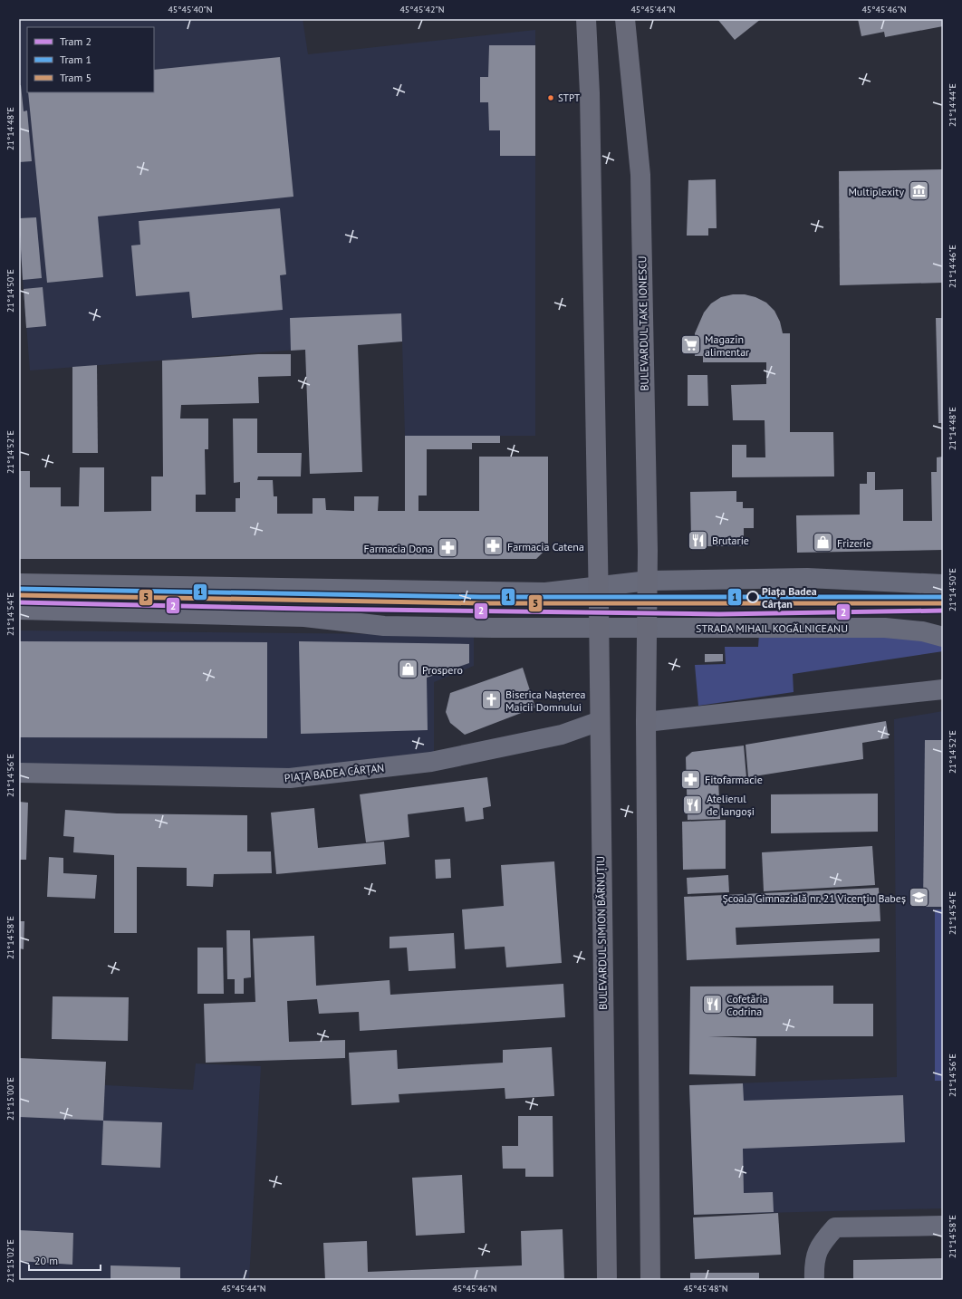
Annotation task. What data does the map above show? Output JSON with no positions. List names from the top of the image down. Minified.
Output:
{"streets":{"main road":["BULEVARDUL TAKE IONESCU","BULEVARDUL SIMION BĂRNUȚIU"],"street":["STRADA MIHAIL KOGĂLNICEANU","PIAȚA BADEA CÂRȚAN"]},"crossings":[["BULEVARDUL TAKE IONESCU","STRADA MIHAIL KOGĂLNICEANU"],["STRADA MIHAIL KOGĂLNICEANU","BULEVARDUL SIMION BĂRNUȚIU"],["PIAȚA BADEA CÂRȚAN","BULEVARDUL SIMION BĂRNUȚIU"]],"places":{"other":["STPT","Piața Badea Cârțan"],"museum":["Multiplexity"],"supermarket":["Magazin alimentar"],"restaurant":["Brutarie","Atelierul de langoși","Cofetăria Codrina"],"shop":["Frizerie","Prospero"],"pharmacy":["Farmacia Catena","Farmacia Dona","Fitofarmacie"],"church":["Biserica Nașterea Maicii Domnului"],"school or university":["Școala Gimnazială nr. 21 Vicențiu Babeș"]},"lines":["tram line 1","tram line 5","tram line 2"],"legend":["Tram 2","Tram 1","Tram 5"],"scale_bar":"20 m","coordinates":["45°45'40\"N","45°45'42\"N","45°45'44\"N","45°45'46\"N","21°14'44\"E","21°14'48\"E","21°14'46\"E","21°14'50\"E","21°14'52\"E","21°14'54\"E","21°14'56\"E","21°14'58\"E","21°15'00\"E","21°15'02\"E","45°45'48\"N"]}
